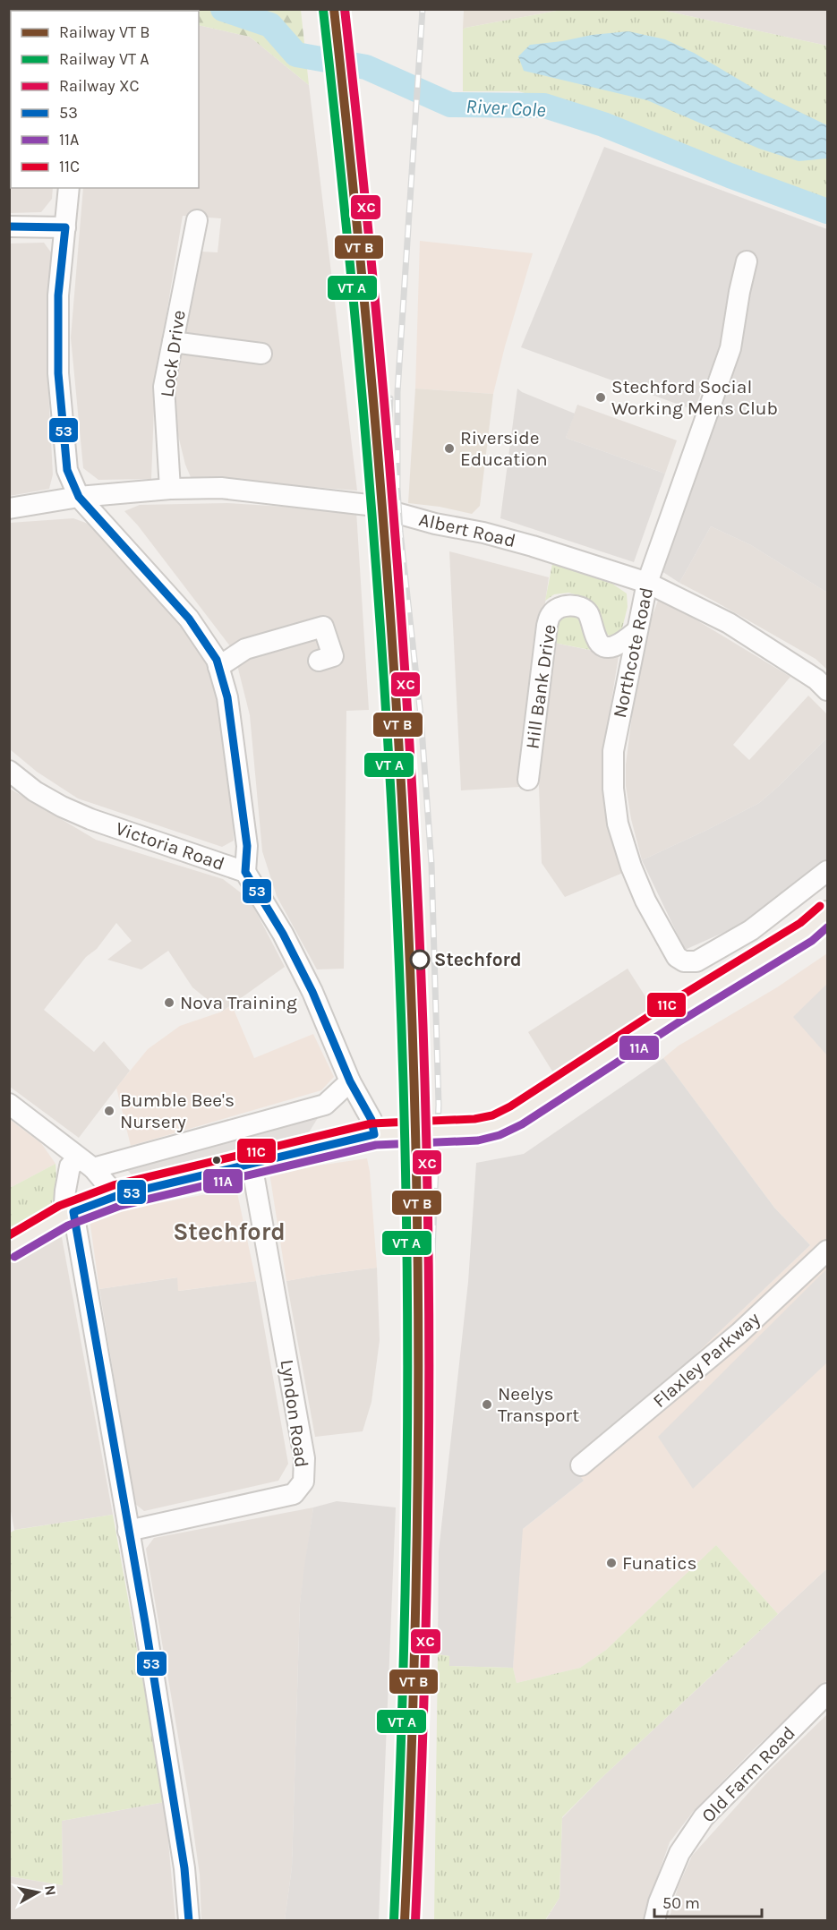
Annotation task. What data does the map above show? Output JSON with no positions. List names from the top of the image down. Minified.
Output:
{"streets":{"street":["Lock Drive","Albert Road","Northcote Road","Hill Bank Drive","Victoria Road","Flaxley Parkway","Lyndon Road","Old Farm Road"]},"crossings":[["Lock Drive","Albert Road"],["Albert Road","Northcote Road"],["Northcote Road","Hill Bank Drive"]],"districts":["Stechford"],"water":["River Cole"],"places":["Stechford Social Working Mens Club","Riverside Education","Stechford","Nova Training","Bumble Bee's Nursery","Neelys Transport","Funatics"],"lines":["rail line XC","transit line 53","transit line 11C","transit line 11A"],"legend":["Railway VT B","Railway VT A","Railway XC","53","11A","11C"],"scale_bar":"50 m","north":"right"}
